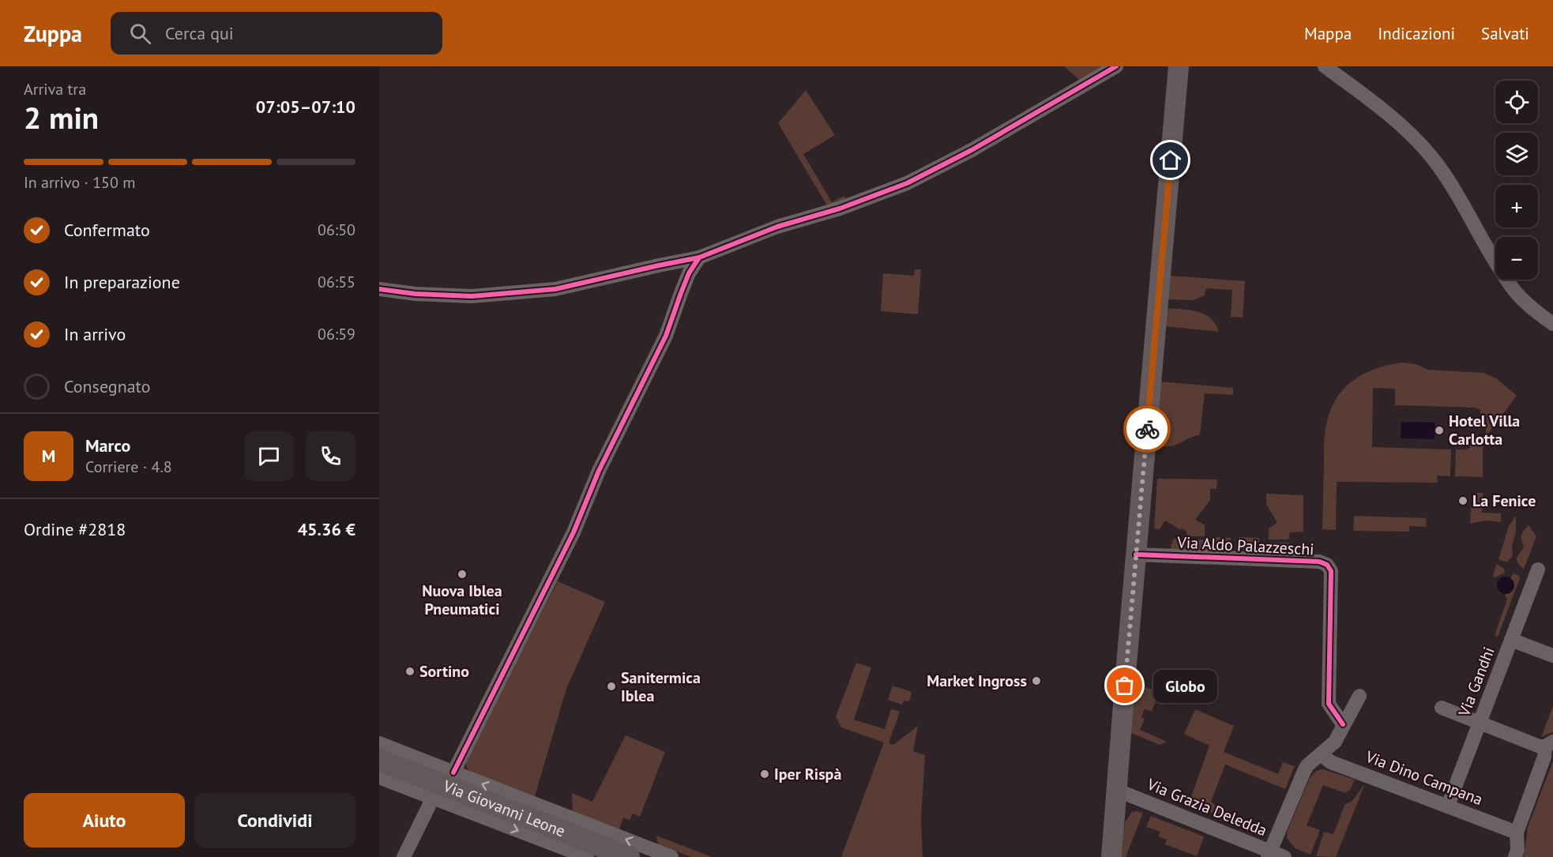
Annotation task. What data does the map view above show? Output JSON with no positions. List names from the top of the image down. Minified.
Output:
{"streets":{"main road":["Via Giovanni Leone"],"street":["Via Aldo Palazzeschi","Via Gandhi","Via Dino Campana","Via Grazia Deledda"]},"crossings":[["Via Gandhi","Via Dino Campana"]],"places":["Hotel Villa Carlotta","La Fenice","Nuova Iblea Pneumatici","Sortino","Market Ingross","Globo","Sanitermica Iblea","Iper Rispà"],"page":{"header":"Zuppa","search":"Cerca qui","nav":["Mappa","Indicazioni","Salvati"],"heading":["2 min","Arriva tra","07:05–07:10"],"panel":["Marco","Corriere · 4.8","Ordine #2818","45.36 €"],"map_buttons":["+","−"],"bar":"In arrivo · 150 m","list":[["Confermato","06:50"],["In preparazione","06:55"],["In arrivo","06:59"],"Consegnato"],"round":"M","bubble":"Globo","buttons":["Aiuto","Condividi"]}}
